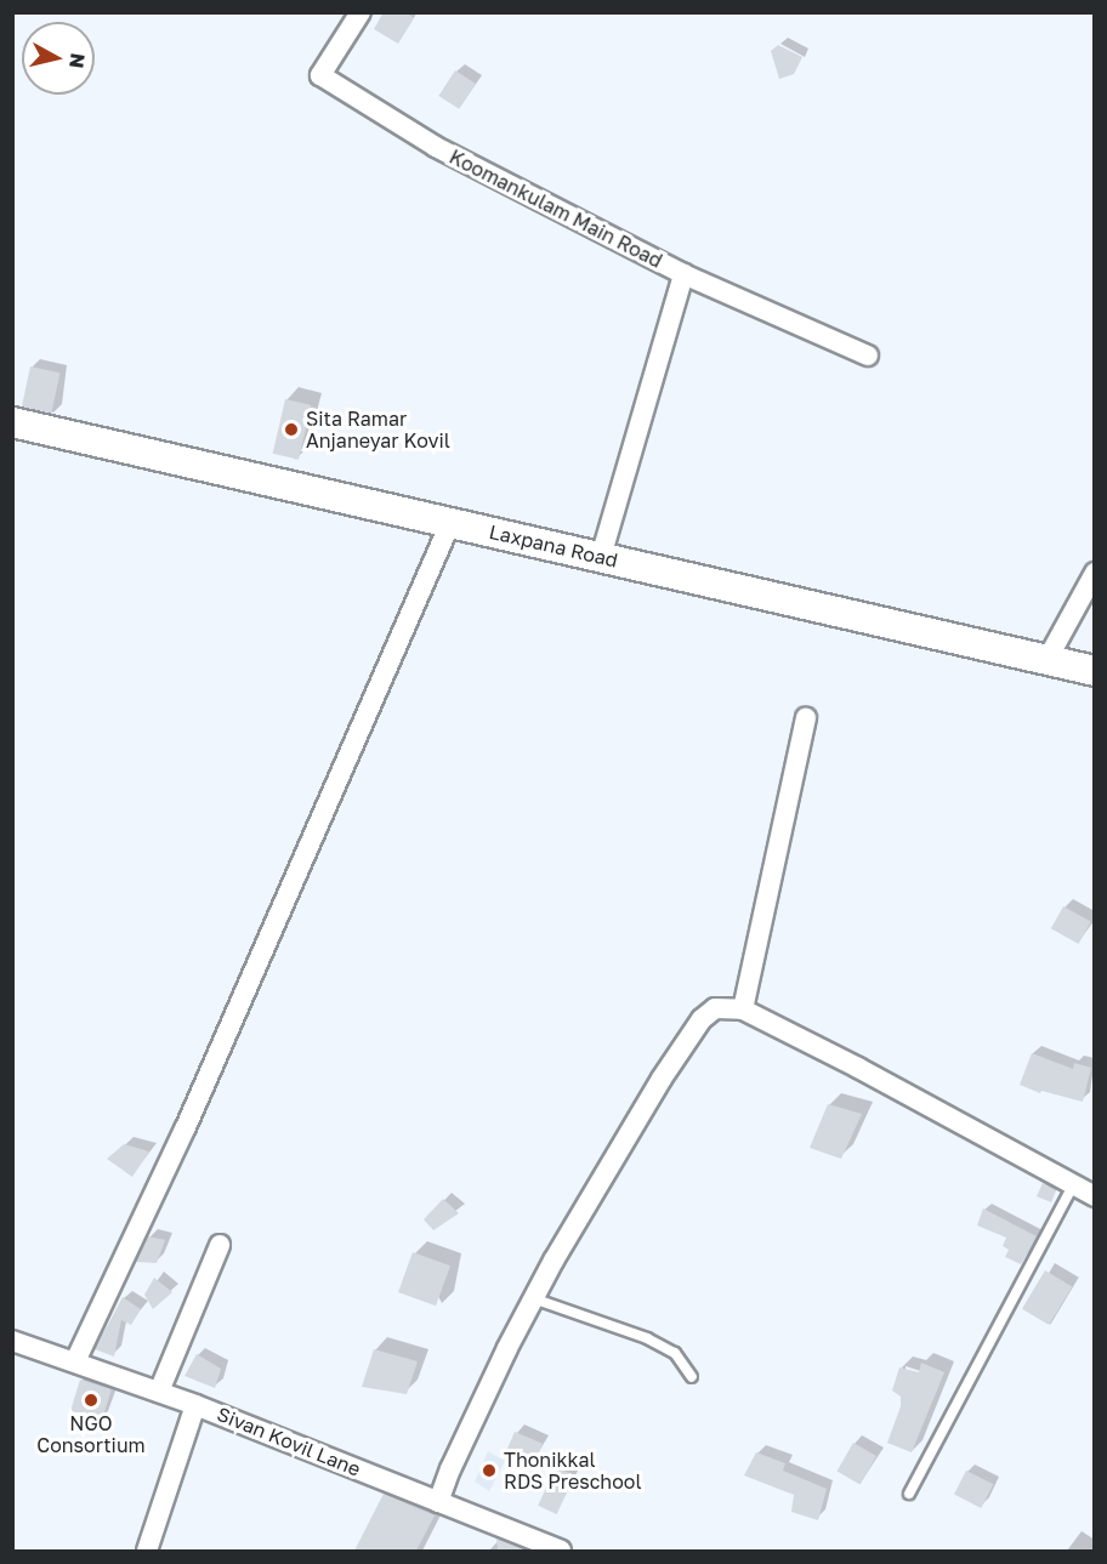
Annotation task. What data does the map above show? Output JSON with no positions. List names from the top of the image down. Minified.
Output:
{"streets":{"street":["Koomankulam Main Road","Laxpana Road","Sivan Kovil Lane"]},"places":["Sita Ramar Anjaneyar Kovil","NGO Consortium","Thonikkal RDS Preschool"],"north":"right"}
